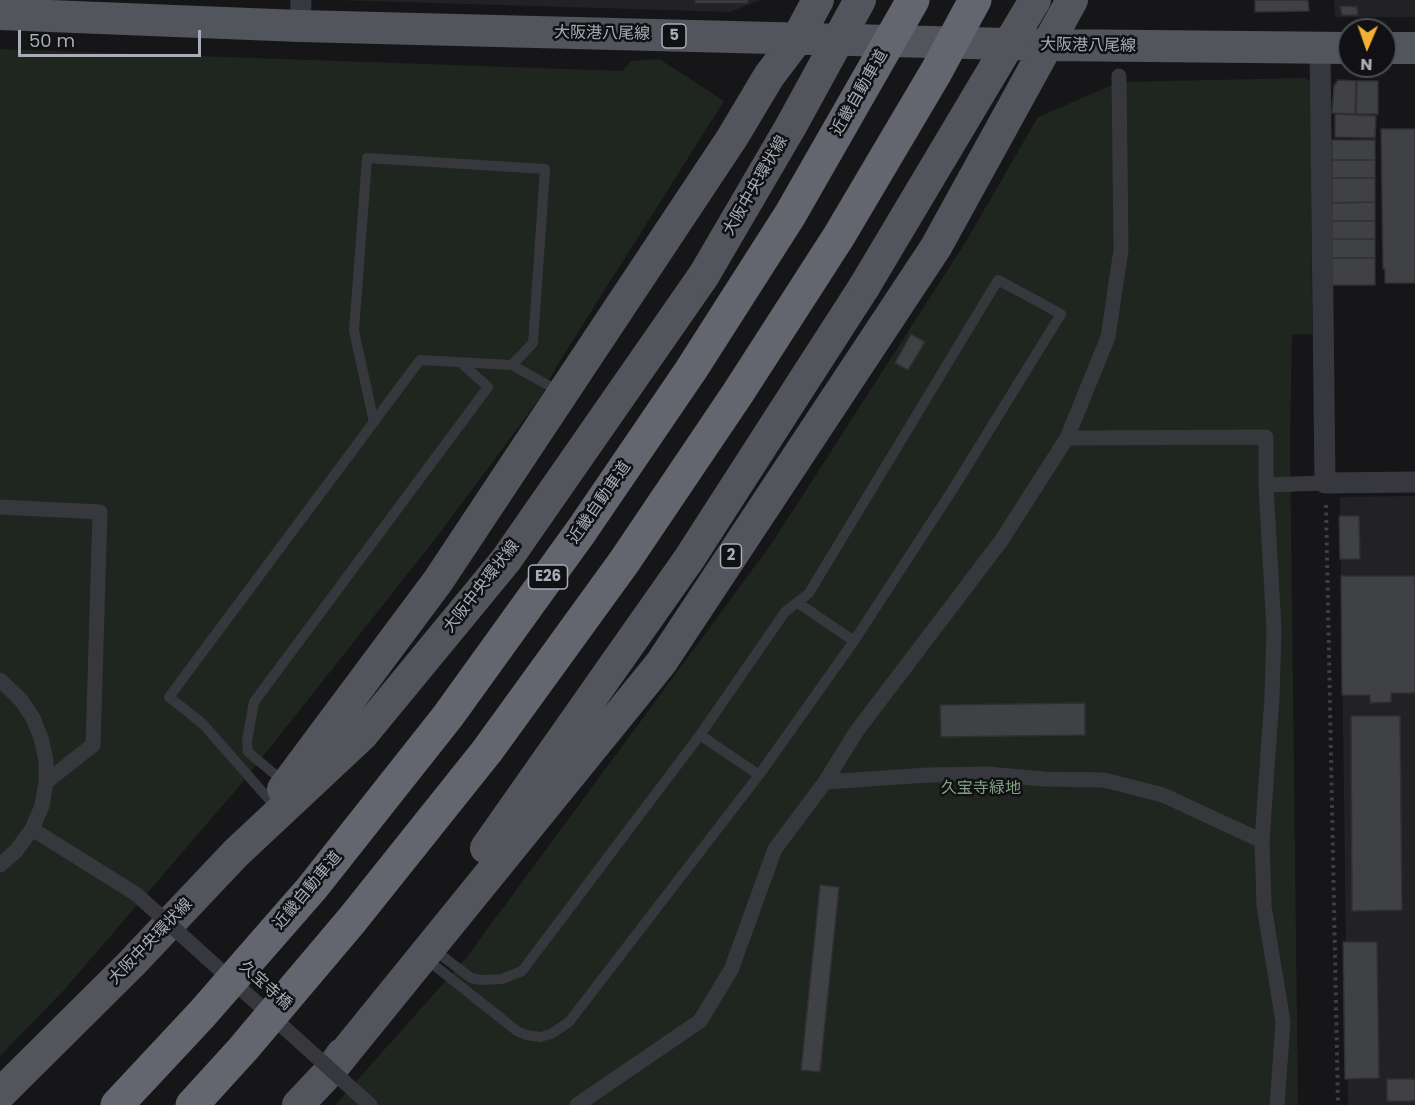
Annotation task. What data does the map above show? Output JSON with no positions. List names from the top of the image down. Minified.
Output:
{"streets":{"highway":["近畿自動車道","E26"],"main road":["大阪港八尾線","5","大阪中央環状線","2"],"street":["久宝寺橋"]},"crossings":[["大阪港八尾線","2"]],"parks":["久宝寺緑地"],"scale_bar":"50 m","north":"bottom"}
